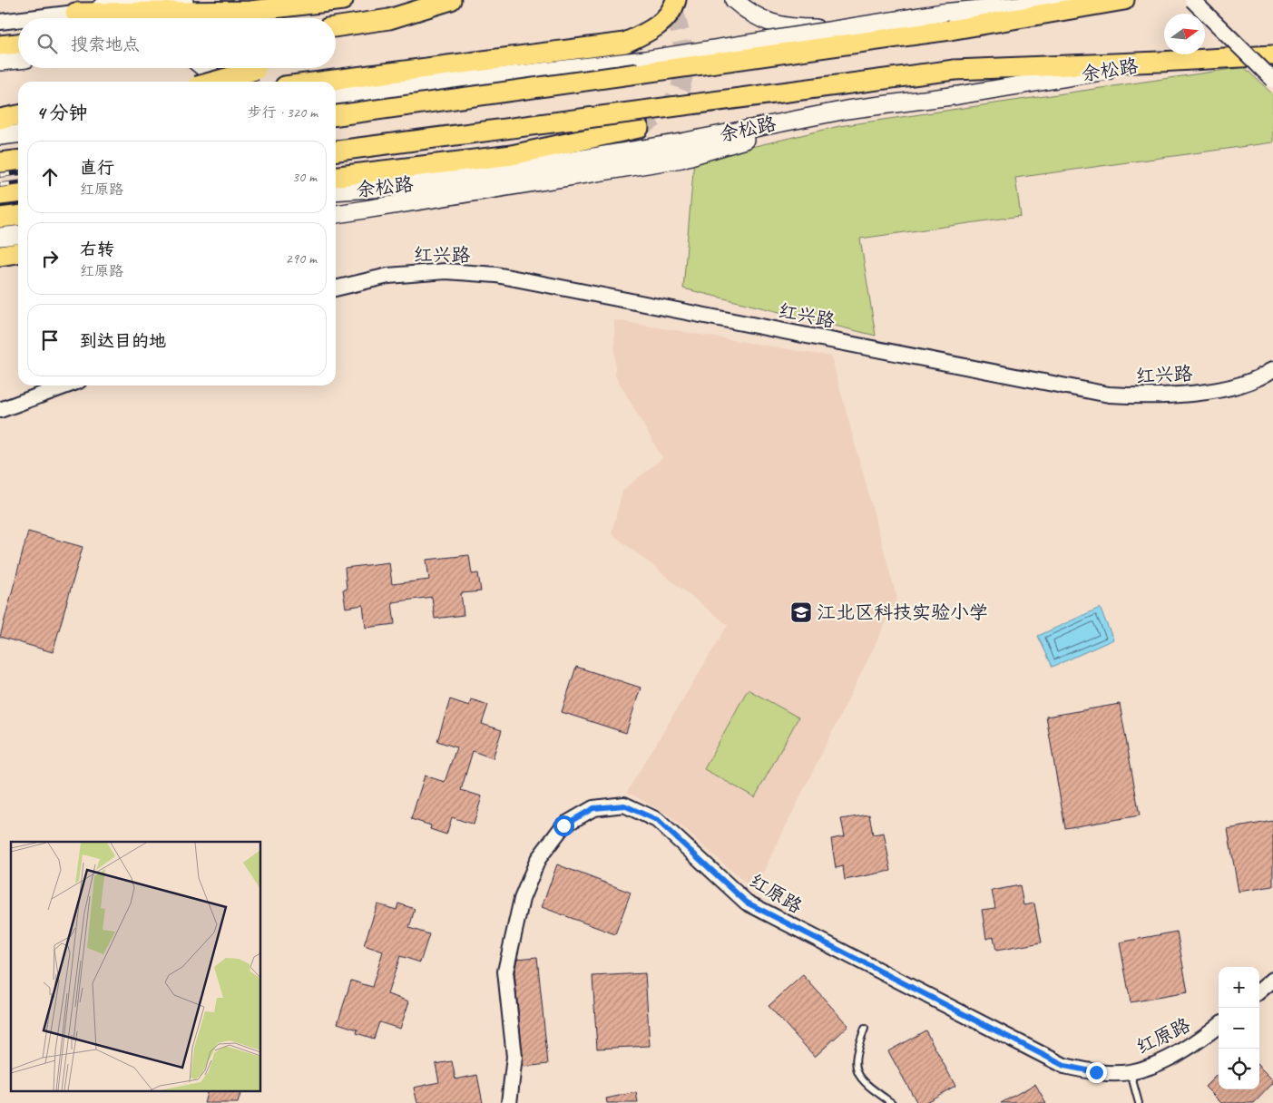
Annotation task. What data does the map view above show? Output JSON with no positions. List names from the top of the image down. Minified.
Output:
{"streets":{"highway":["余松路"],"street":["红兴路","红原路"]},"places":{"school or university":["江北区科技实验小学"]},"north":"right","page":{"search":"搜索地点","heading":["4 分钟","步行 · 320 m"],"list":[["直行","红原路","30 m"],["右转","红原路","290 m"],"到达目的地"],"map_buttons":["+","−"]}}
